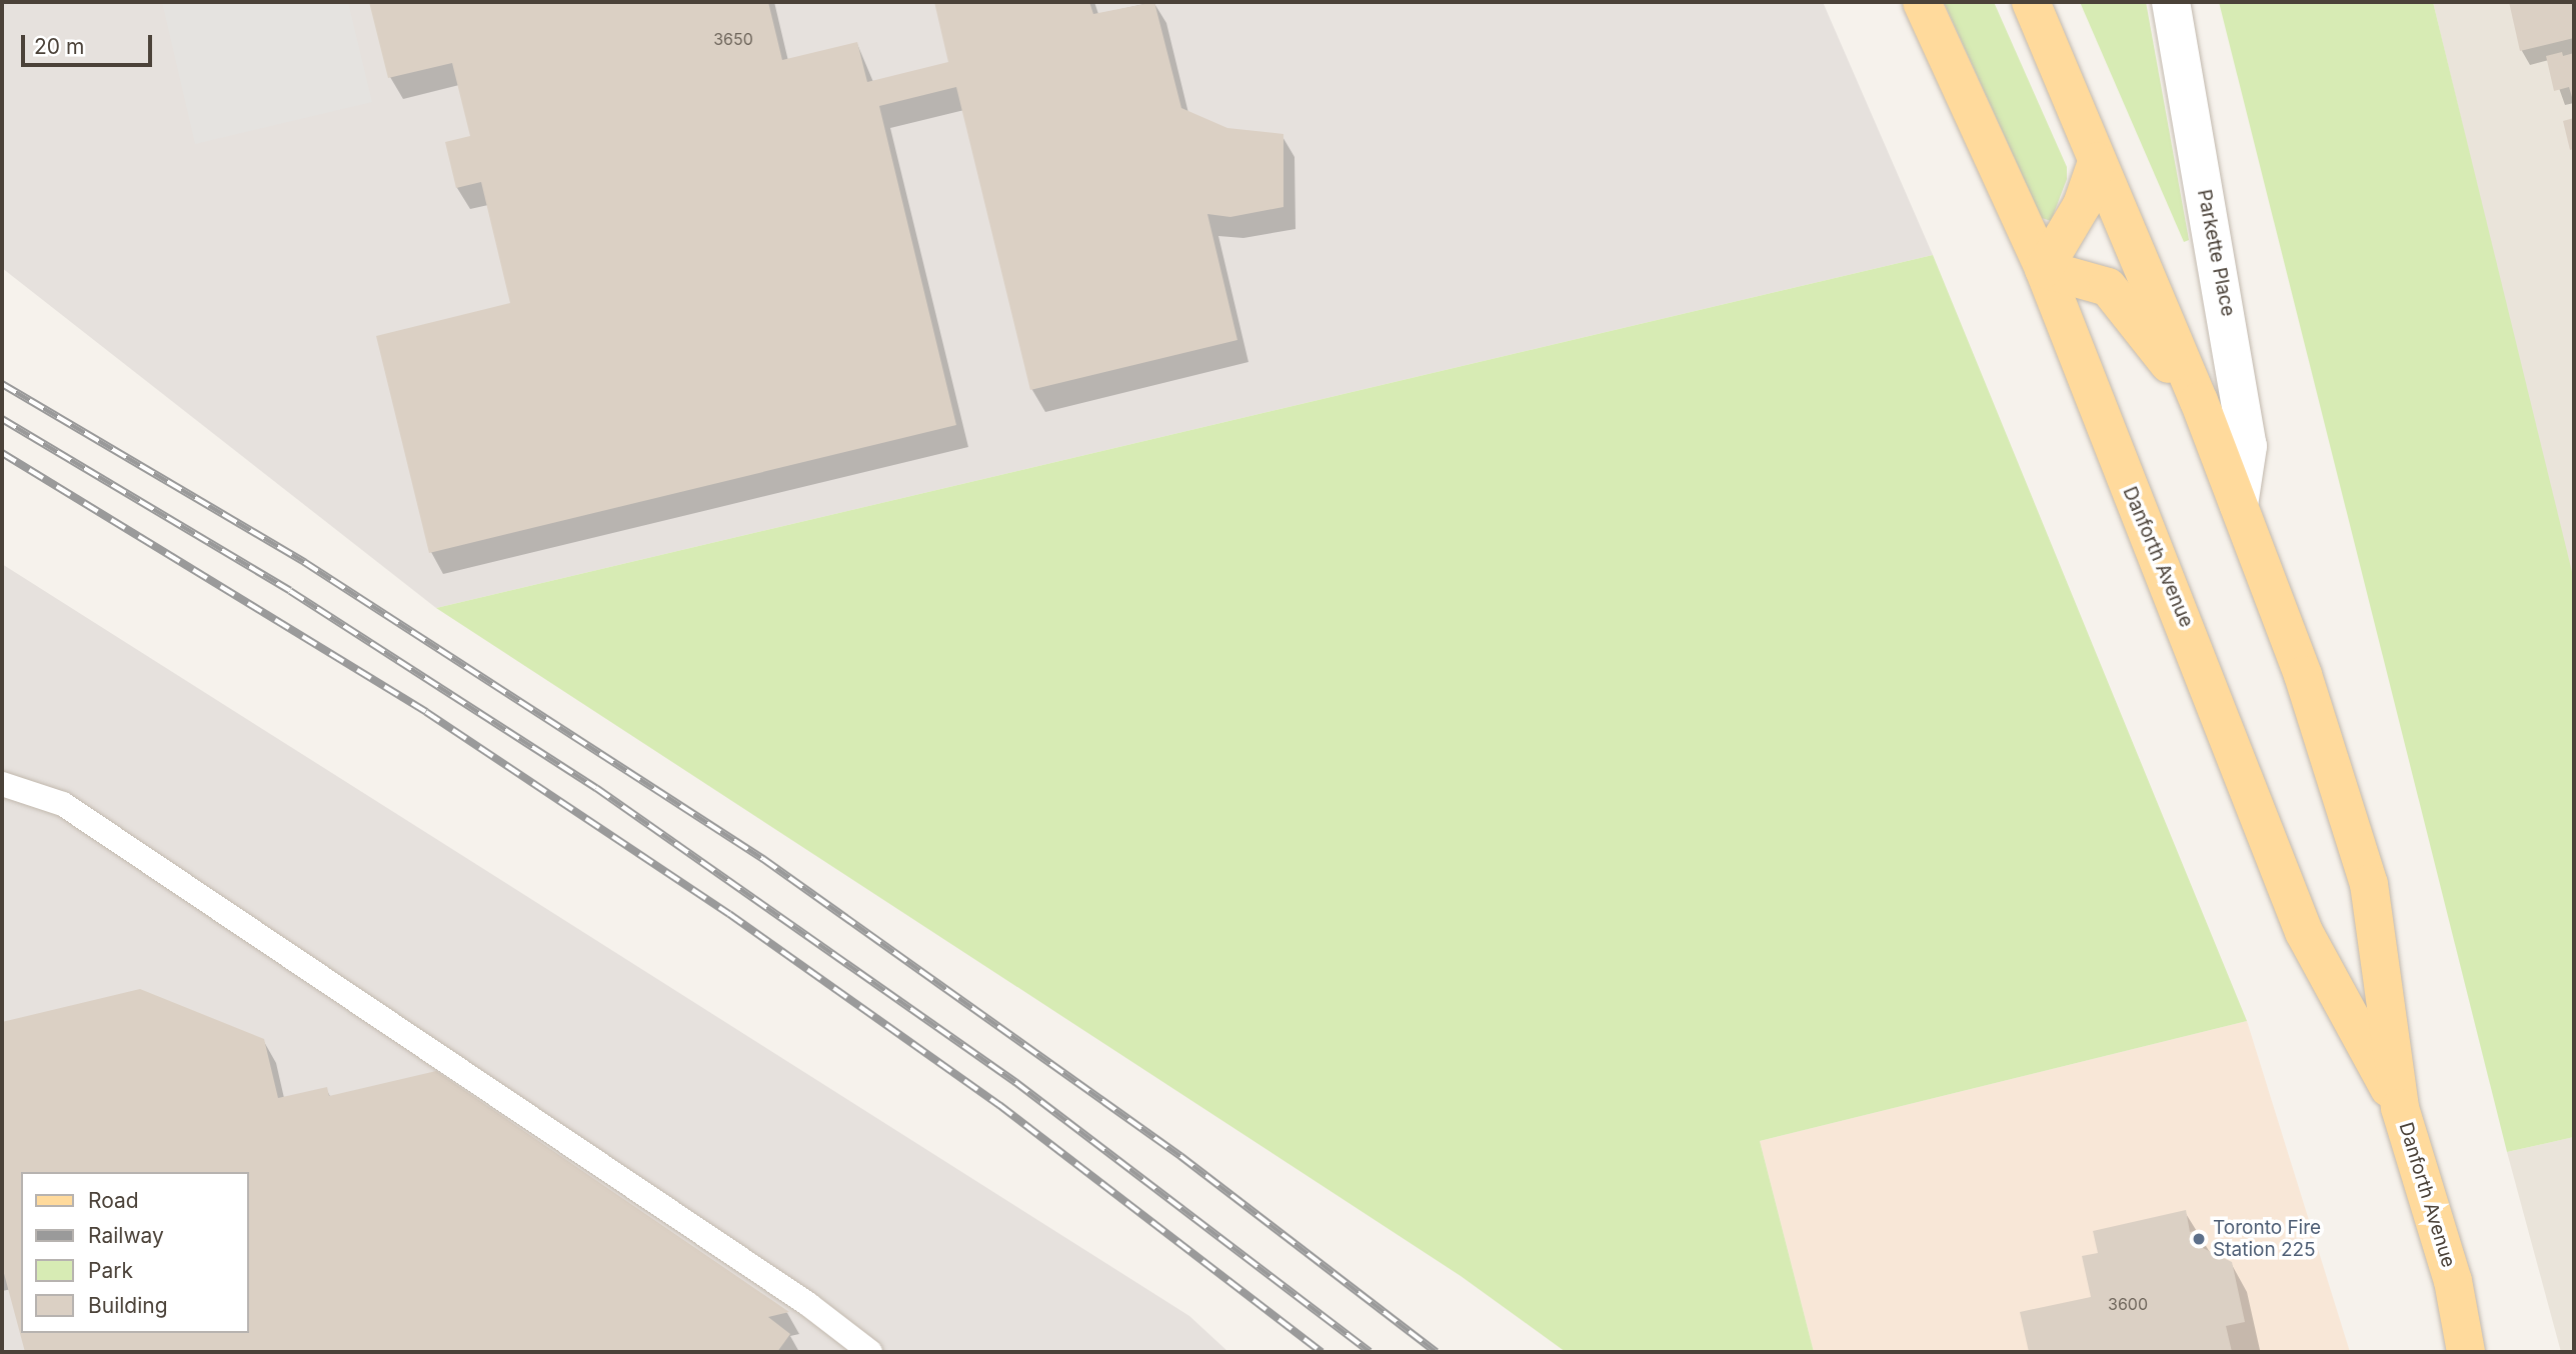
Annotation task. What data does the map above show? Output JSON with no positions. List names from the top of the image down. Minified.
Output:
{"streets":{"main road":["Danforth Avenue"],"street":["Parkette Place"]},"crossings":[["Parkette Place","Danforth Avenue"]],"places":["Toronto Fire Station 225"],"house_numbers":["3650","3600"],"legend":["Road","Railway","Park","Building"],"scale_bar":"20 m"}
